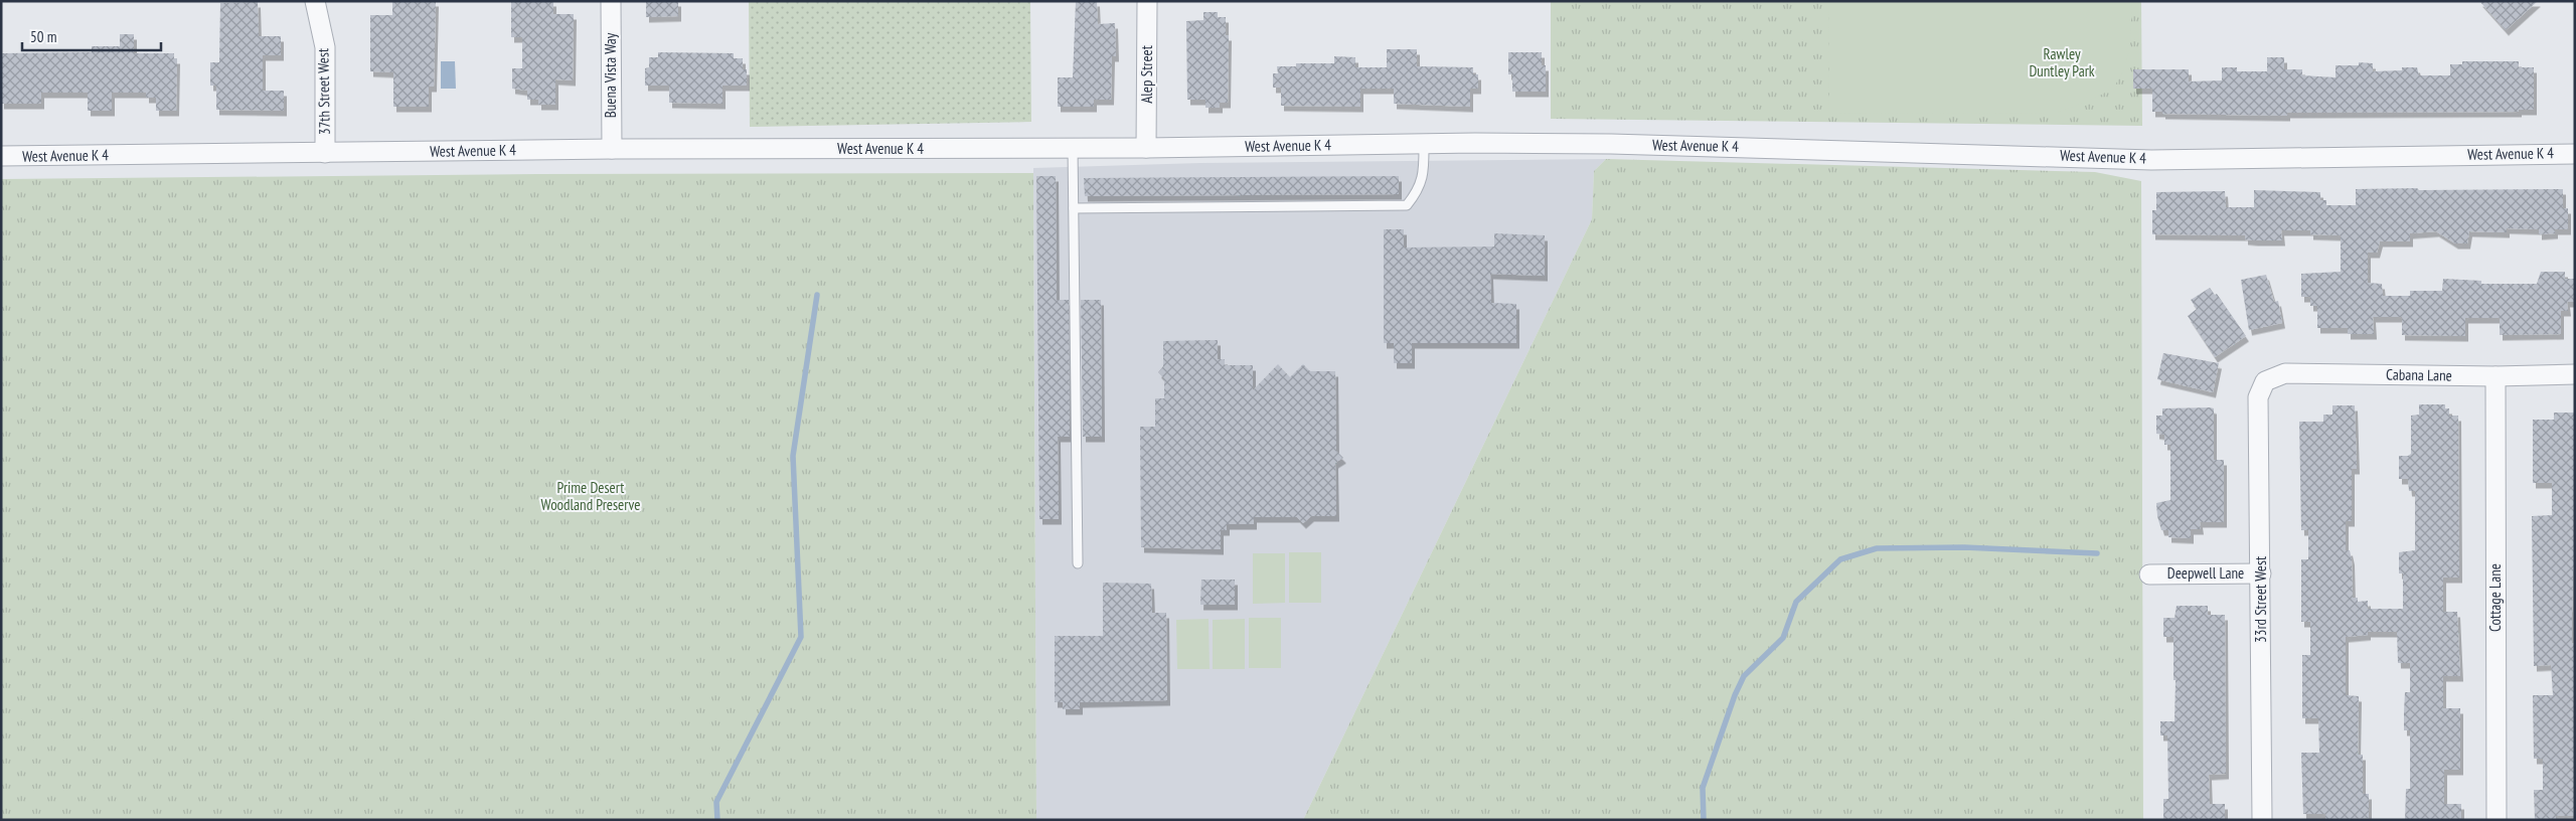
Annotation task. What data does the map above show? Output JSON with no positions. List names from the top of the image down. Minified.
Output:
{"streets":{"street":["Alep Street","Buena Vista Way","37th Street West","West Avenue K 4","Cabana Lane","Deepwell Lane","Cottage Lane","33rd Street West"]},"crossings":[["Alep Street","West Avenue K 4"],["Buena Vista Way","West Avenue K 4"],["37th Street West","West Avenue K 4"],["Cabana Lane","Cottage Lane"],["Cabana Lane","33rd Street West"],["Deepwell Lane","33rd Street West"]],"parks":["Rawley Duntley Park","Prime Desert Woodland Preserve"],"scale_bar":"50 m"}
